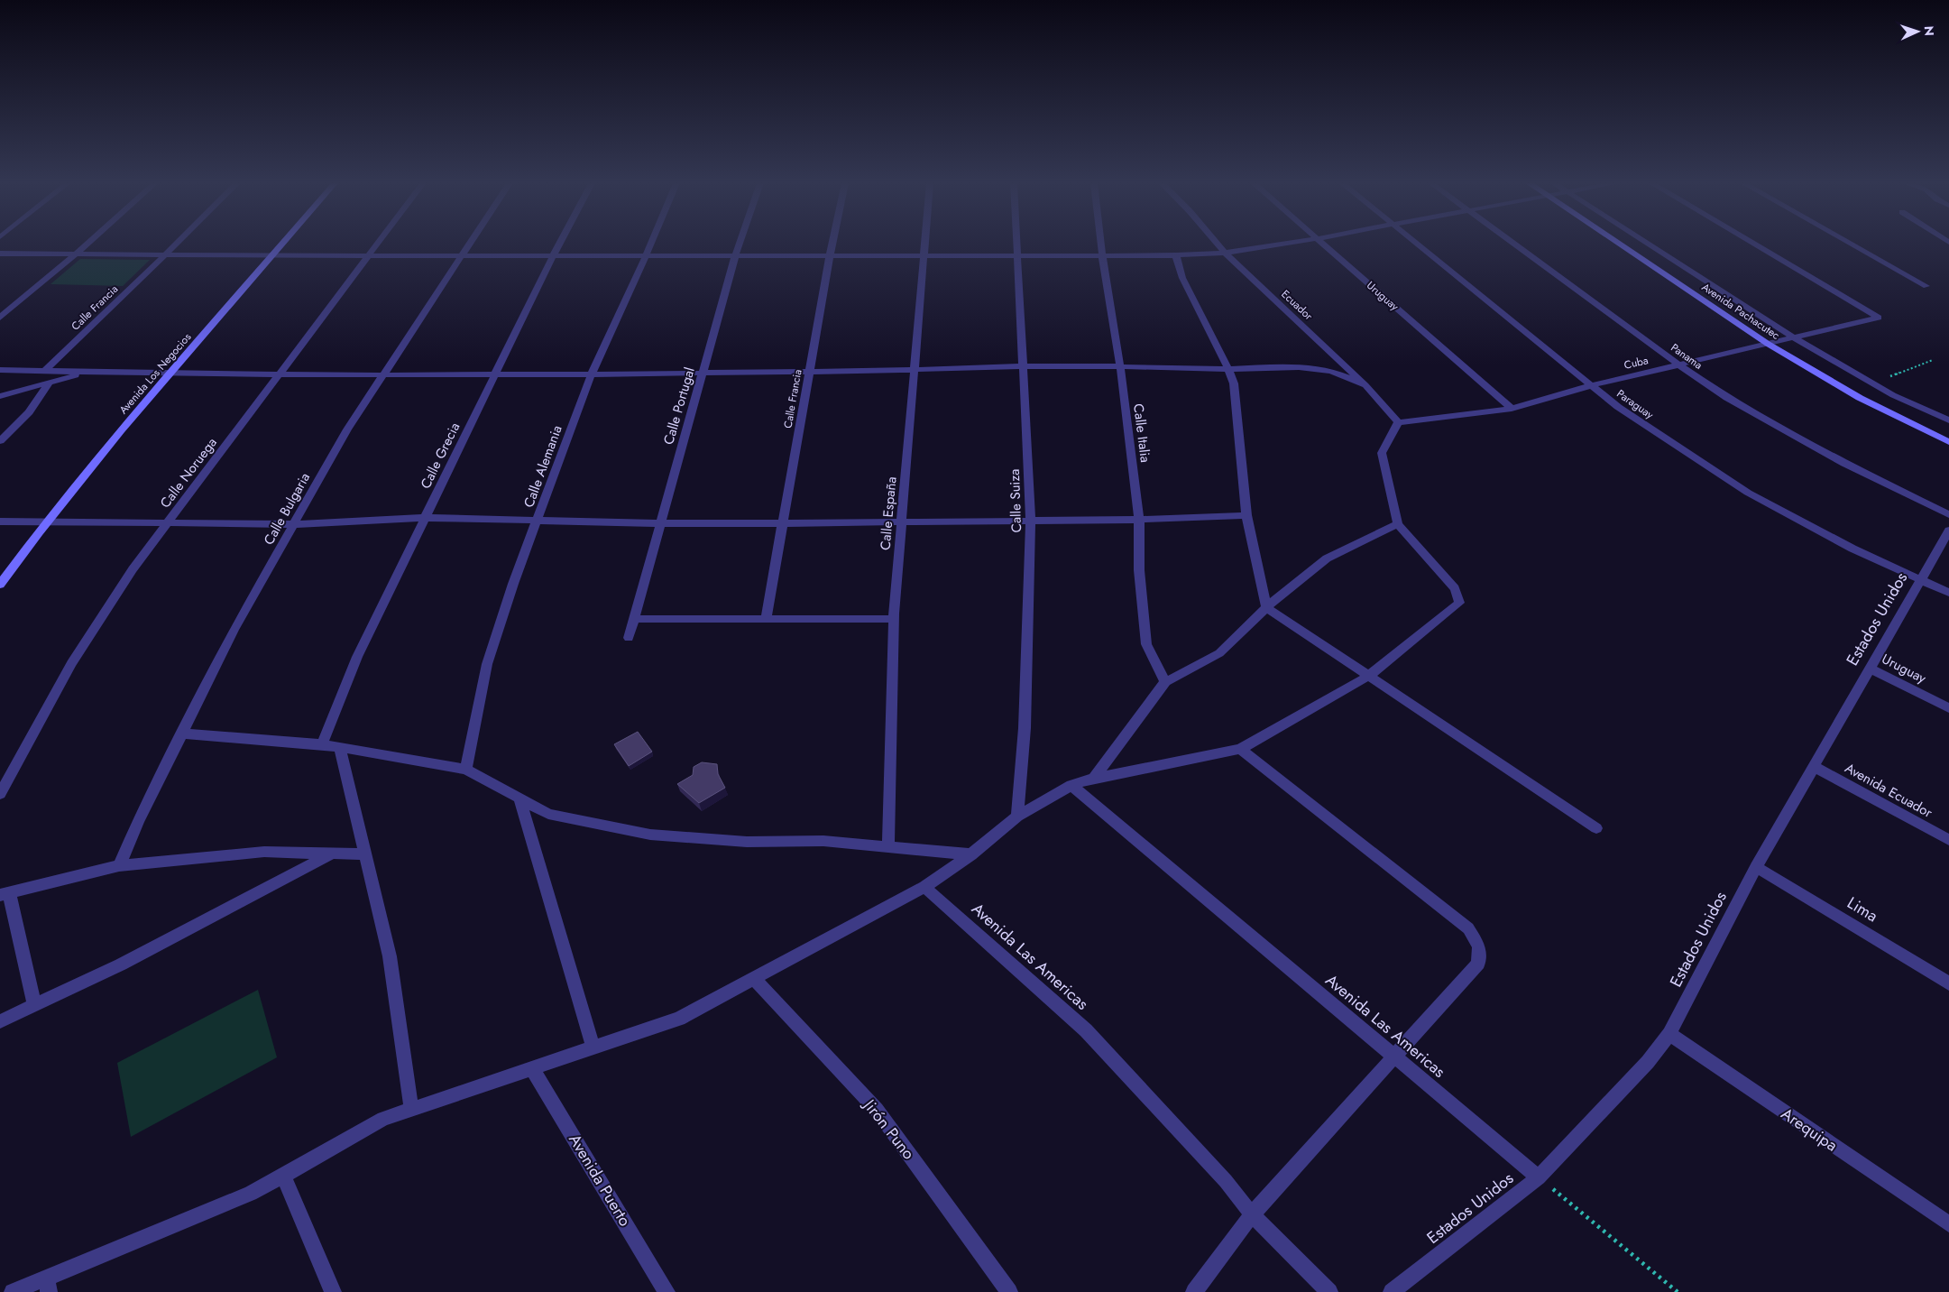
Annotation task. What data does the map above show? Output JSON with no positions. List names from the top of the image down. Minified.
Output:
{"streets":{"street":["Uruguay","Ecuador","Calle Francia","Avenida Pachacutec","Panama","Cuba","Avenida Los Negocios","Paraguay","Calle Portugal","Calle Italia","Calle Grecia","Calle Alemania","Calle Noruega","Calle Suiza","Calle Bulgaria","Calle España","Estados Unidos","Avenida Ecuador","Lima","Avenida Las Americas","Jirón Puno","Arequipa","Avenida Puerto"]},"crossings":[["Uruguay","Cuba"],["Uruguay","Estados Unidos"],["Ecuador","Cuba"],["Avenida Pachacutec","Cuba"],["Panama","Cuba"],["Cuba","Paraguay"],["Paraguay","Estados Unidos"],["Estados Unidos","Avenida Ecuador"],["Estados Unidos","Lima"],["Estados Unidos","Avenida Las Americas"],["Estados Unidos","Arequipa"]],"north":"right"}
